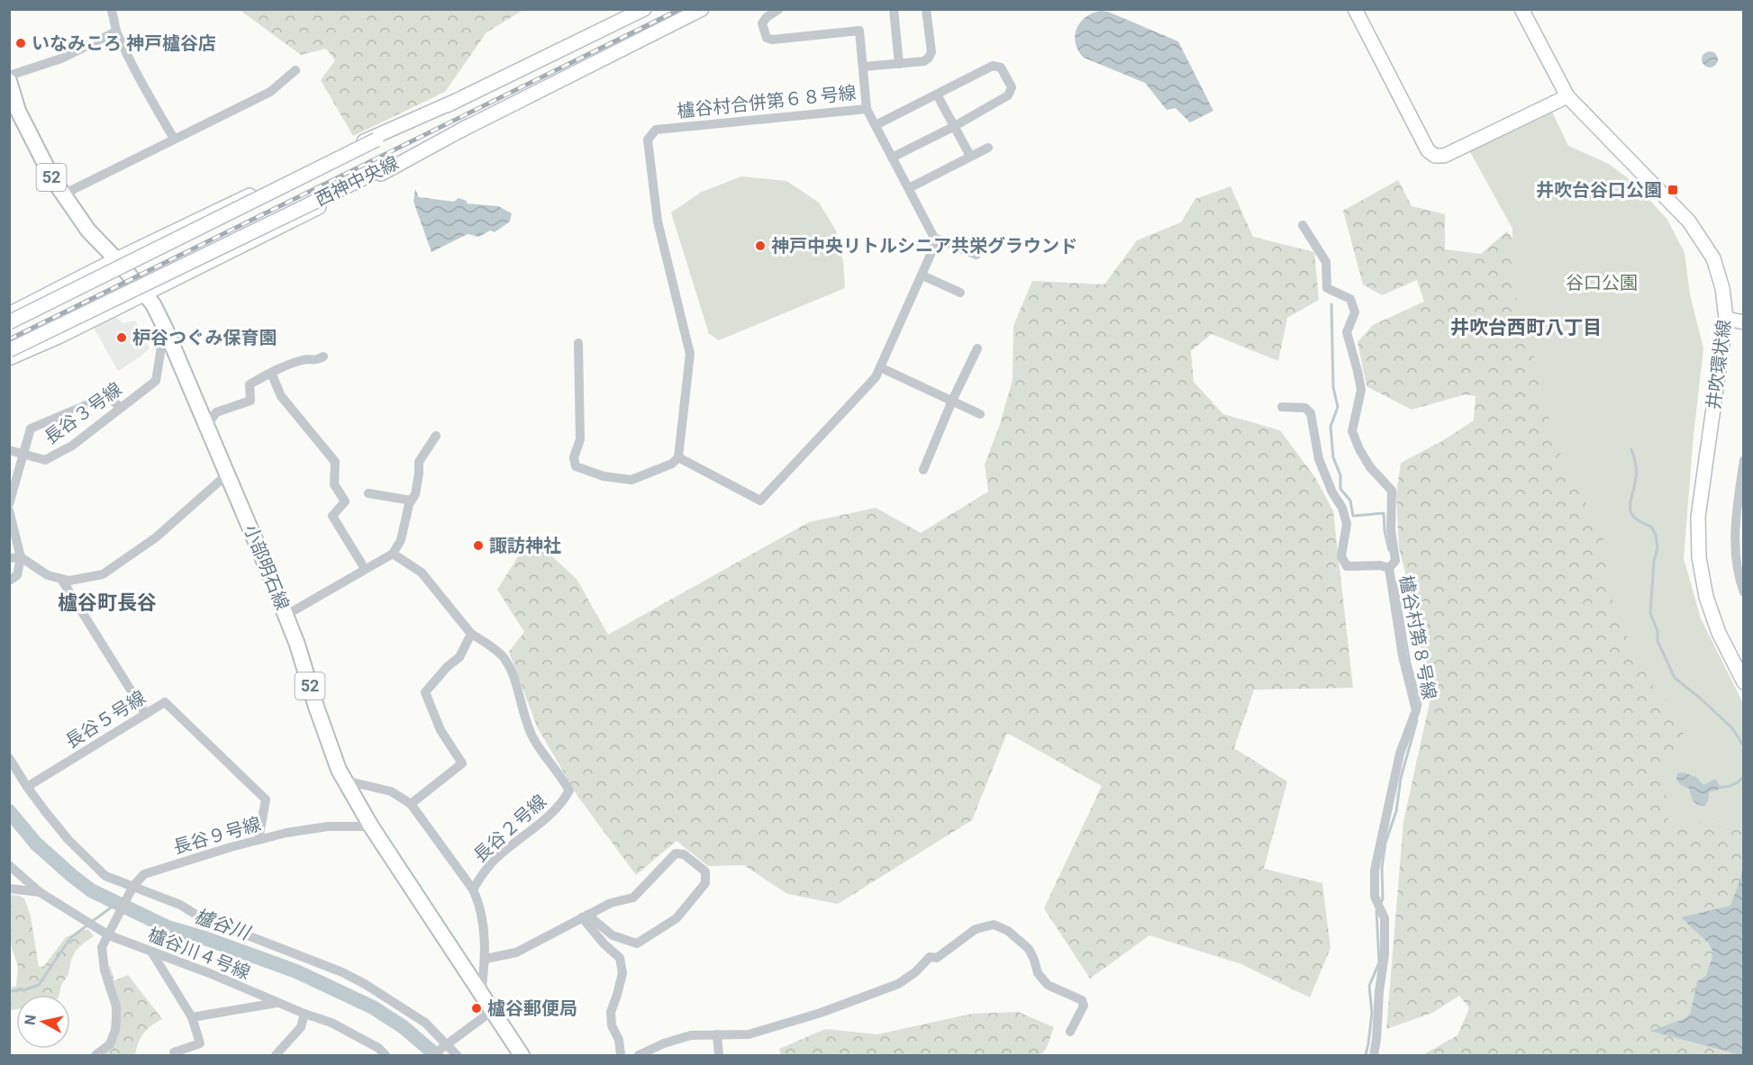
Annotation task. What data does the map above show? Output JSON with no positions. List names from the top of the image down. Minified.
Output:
{"streets":{"main road":["52","小部明石線"],"street":["櫨谷村合併第６８号線","西神中央線","井吹環状線","長谷３号線","櫨谷村第８号線","長谷５号線","長谷２号線","長谷９号線","櫨谷川４号線"]},"crossings":[["長谷３号線","小部明石線"],["小部明石線","長谷９号線"],["長谷５号線","長谷９号線"],["長谷９号線","櫨谷川４号線"]],"districts":["井吹台西町八丁目","櫨谷町長谷"],"water":["櫨谷川"],"parks":["谷口公園"],"places":{"other":["いなみころ 神戸櫨谷店","神戸中央リトルシニア共栄グラウンド","枦谷つぐみ保育園","諏訪神社","櫨谷郵便局"],"transit":["井吹台谷口公園"]},"north":"left"}
